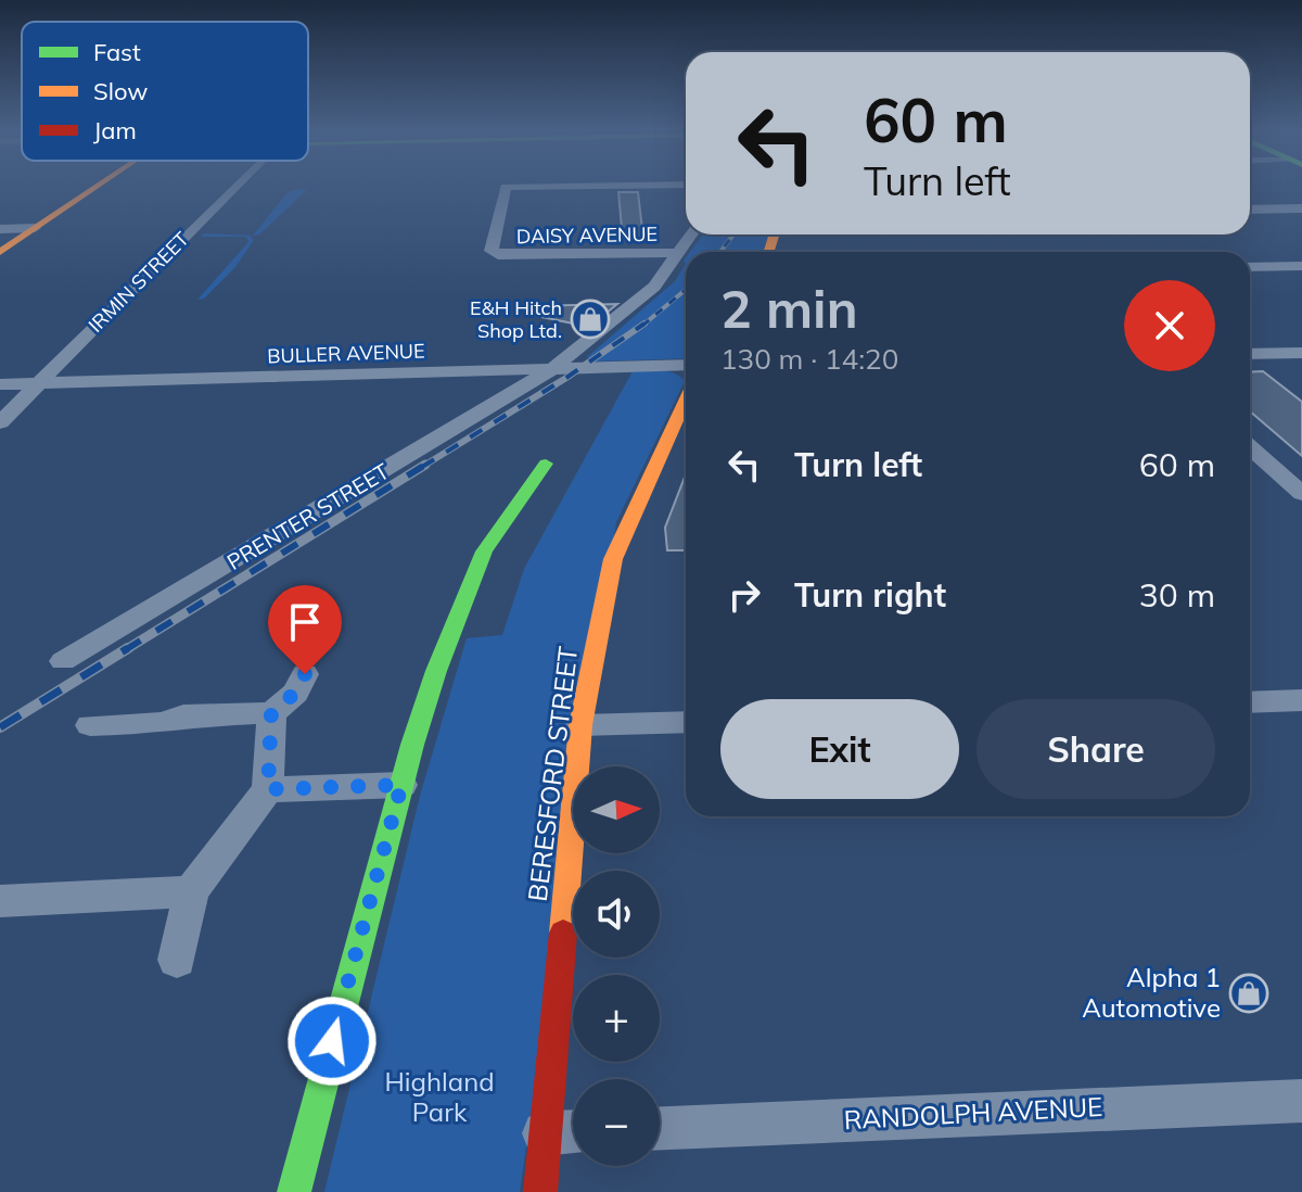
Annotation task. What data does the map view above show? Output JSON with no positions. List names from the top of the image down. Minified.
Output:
{"streets":{"street":["DAISY AVENUE","IRMIN STREET","BULLER AVENUE","PRENTER STREET","BERESFORD STREET","RANDOLPH AVENUE"]},"crossings":[["IRMIN STREET","BULLER AVENUE"],["BULLER AVENUE","PRENTER STREET"]],"parks":["Highland Park"],"places":{"shop":["E&H Hitch Shop Ltd.","Alpha 1 Automotive"]},"legend":["Fast","Slow","Jam"],"north":"right","page":{"turn":["60 m","Turn left"],"heading":["2 min","130 m · 14:20"],"list":[{"name":"Turn left","value":"60 m"},{"name":"Turn right","value":"30 m"}],"buttons":["Exit","Share"],"map_buttons":["+","−"]}}
